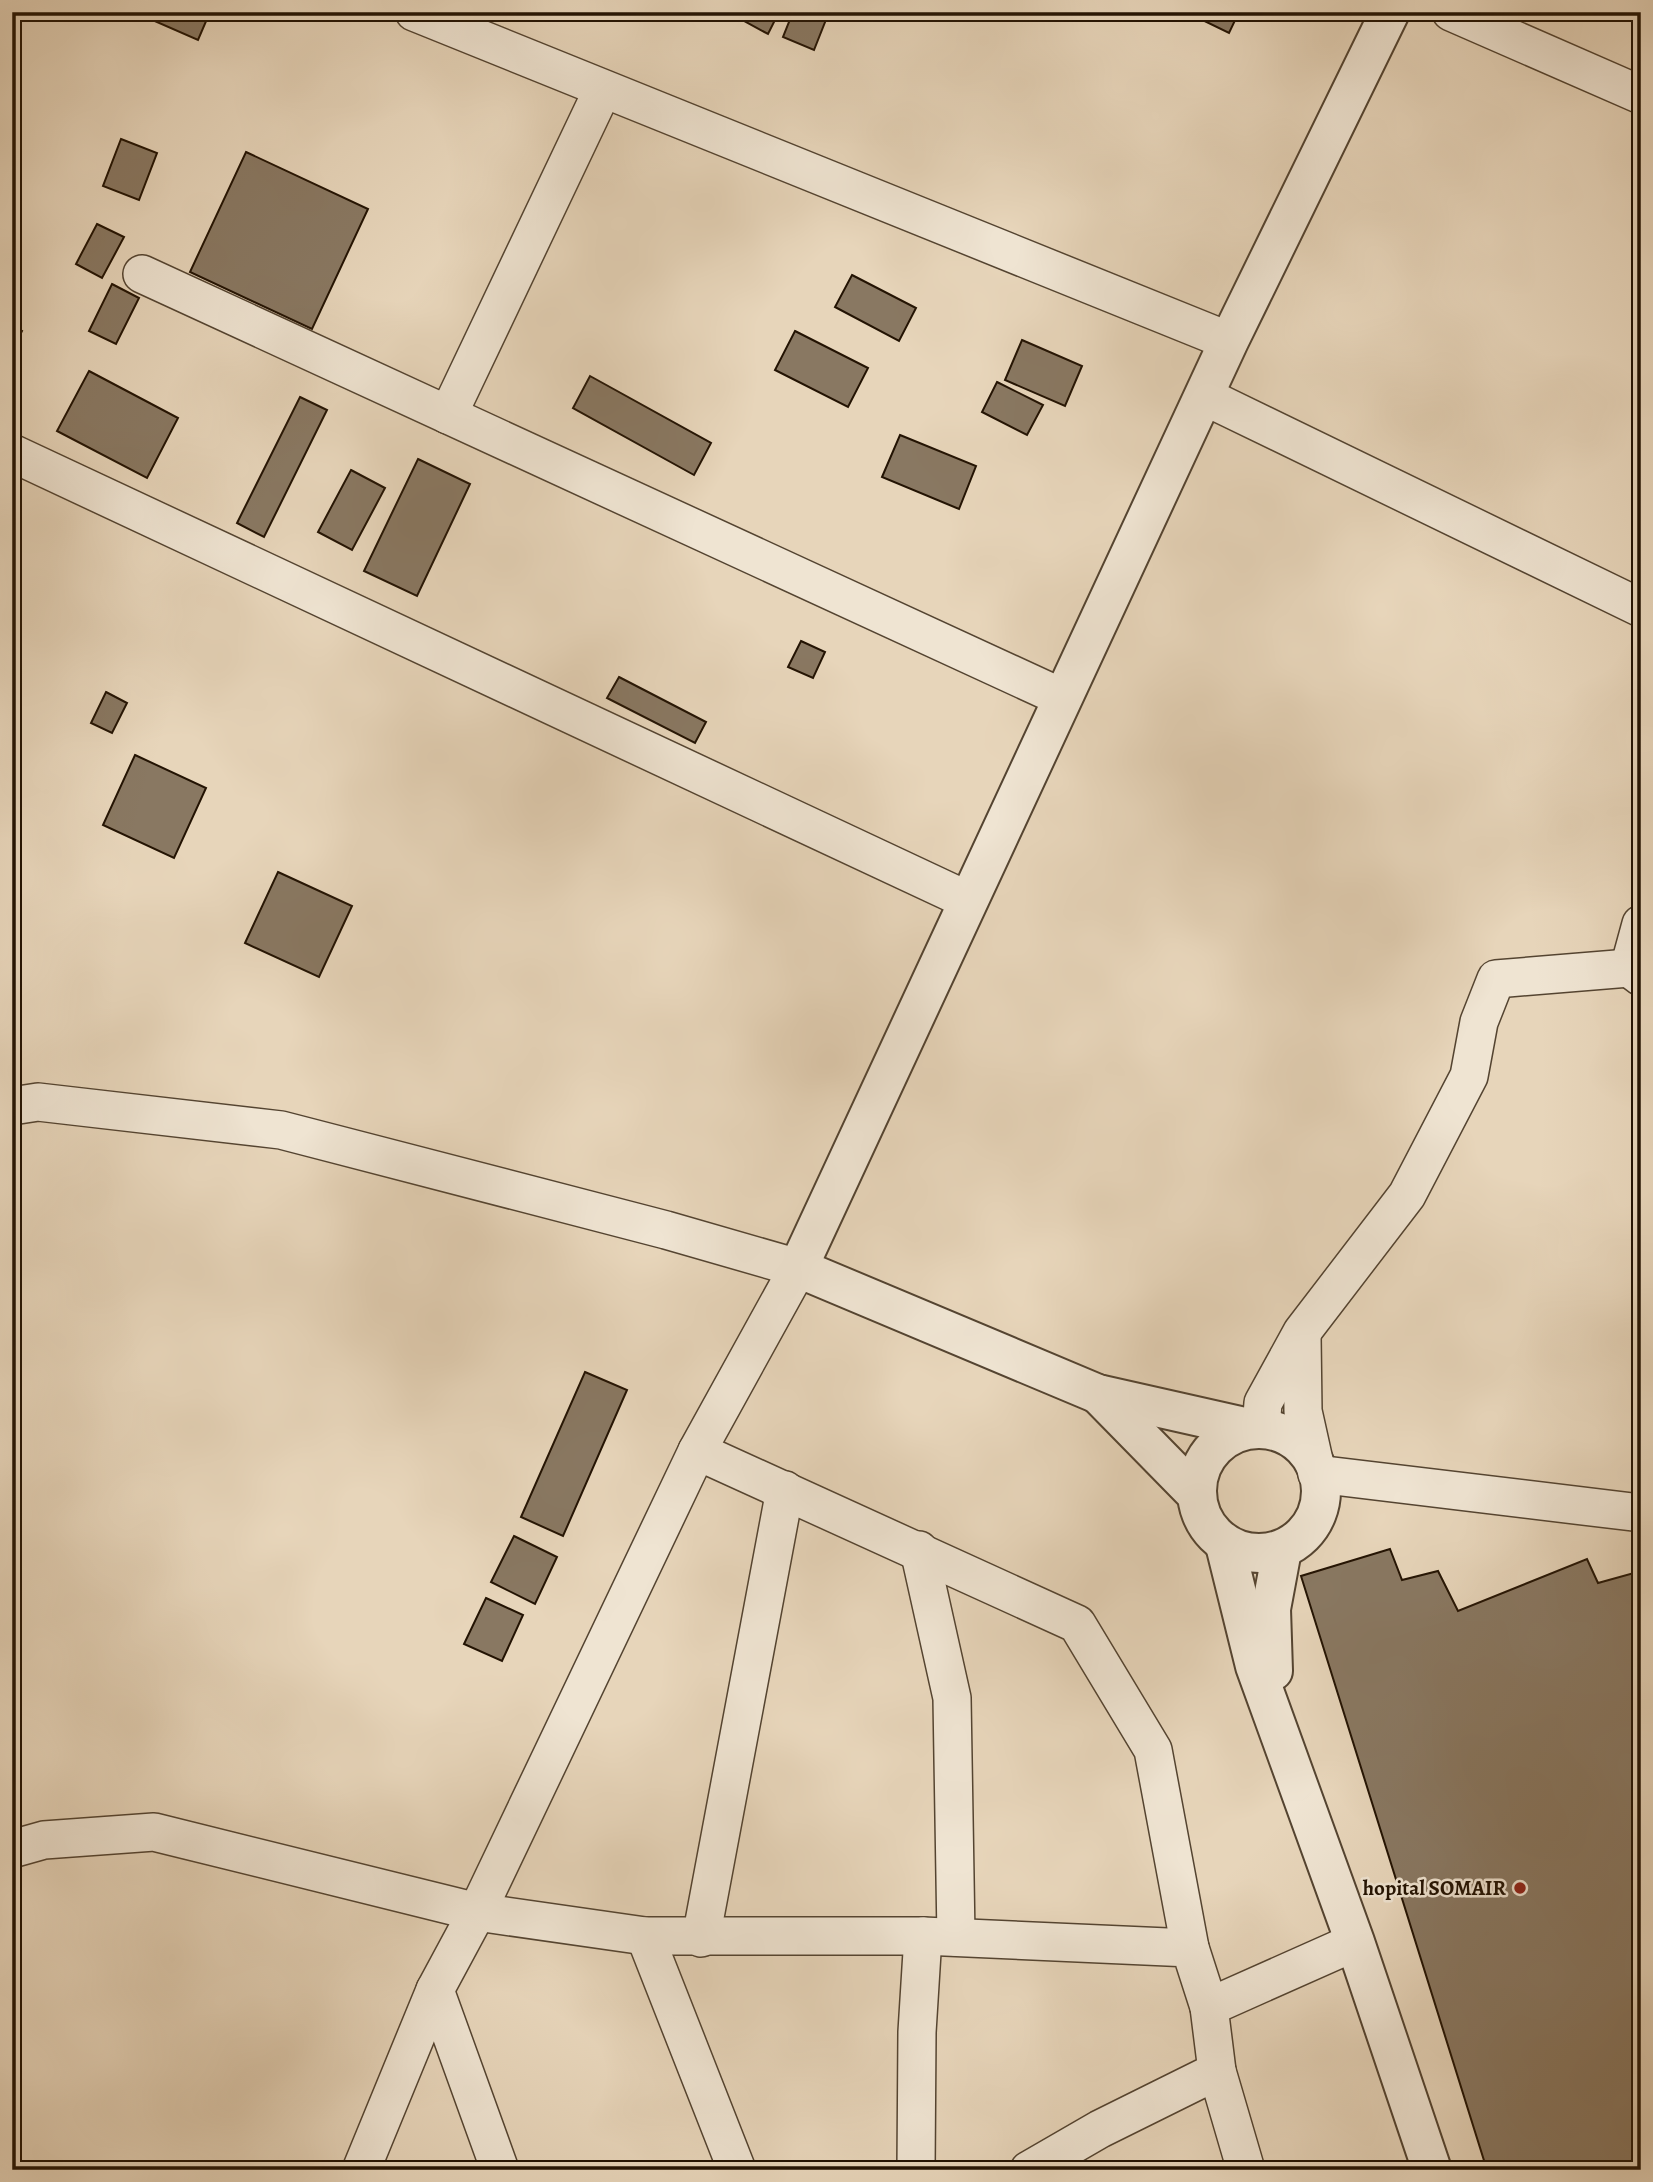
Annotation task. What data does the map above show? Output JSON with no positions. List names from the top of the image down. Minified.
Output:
{"places":["hopital SOMAIR"]}
